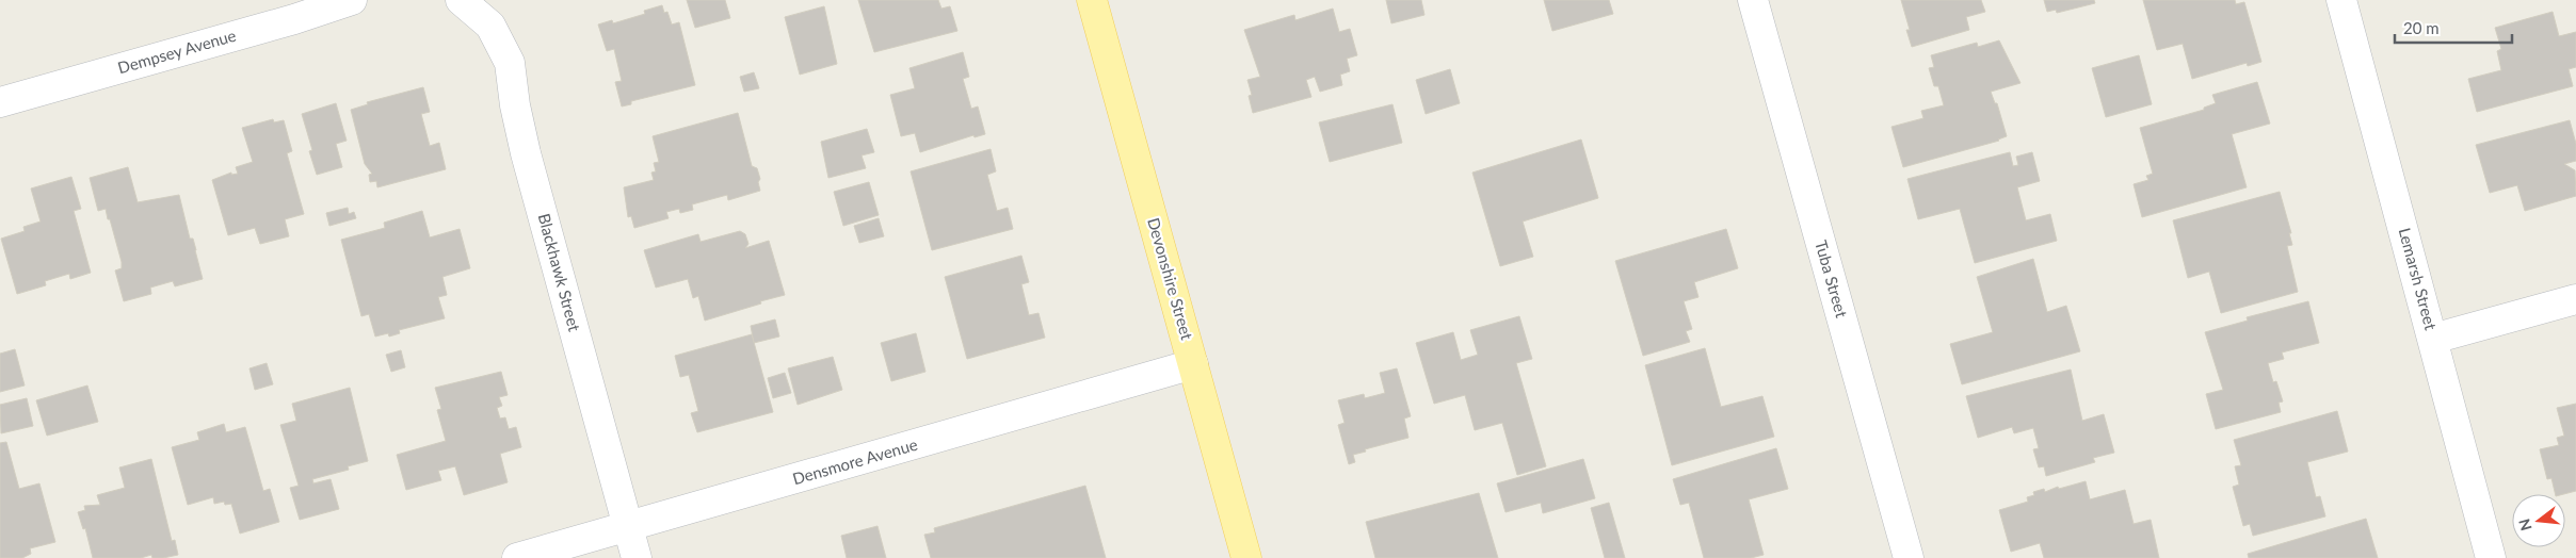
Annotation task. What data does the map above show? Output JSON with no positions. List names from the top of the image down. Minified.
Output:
{"streets":{"main road":["Devonshire Street"],"street":["Dempsey Avenue","Blackhawk Street","Tuba Street","Lemarsh Street","Densmore Avenue"]},"crossings":[["Blackhawk Street","Densmore Avenue"],["Devonshire Street","Densmore Avenue"]],"scale_bar":"20 m","north":"left"}
